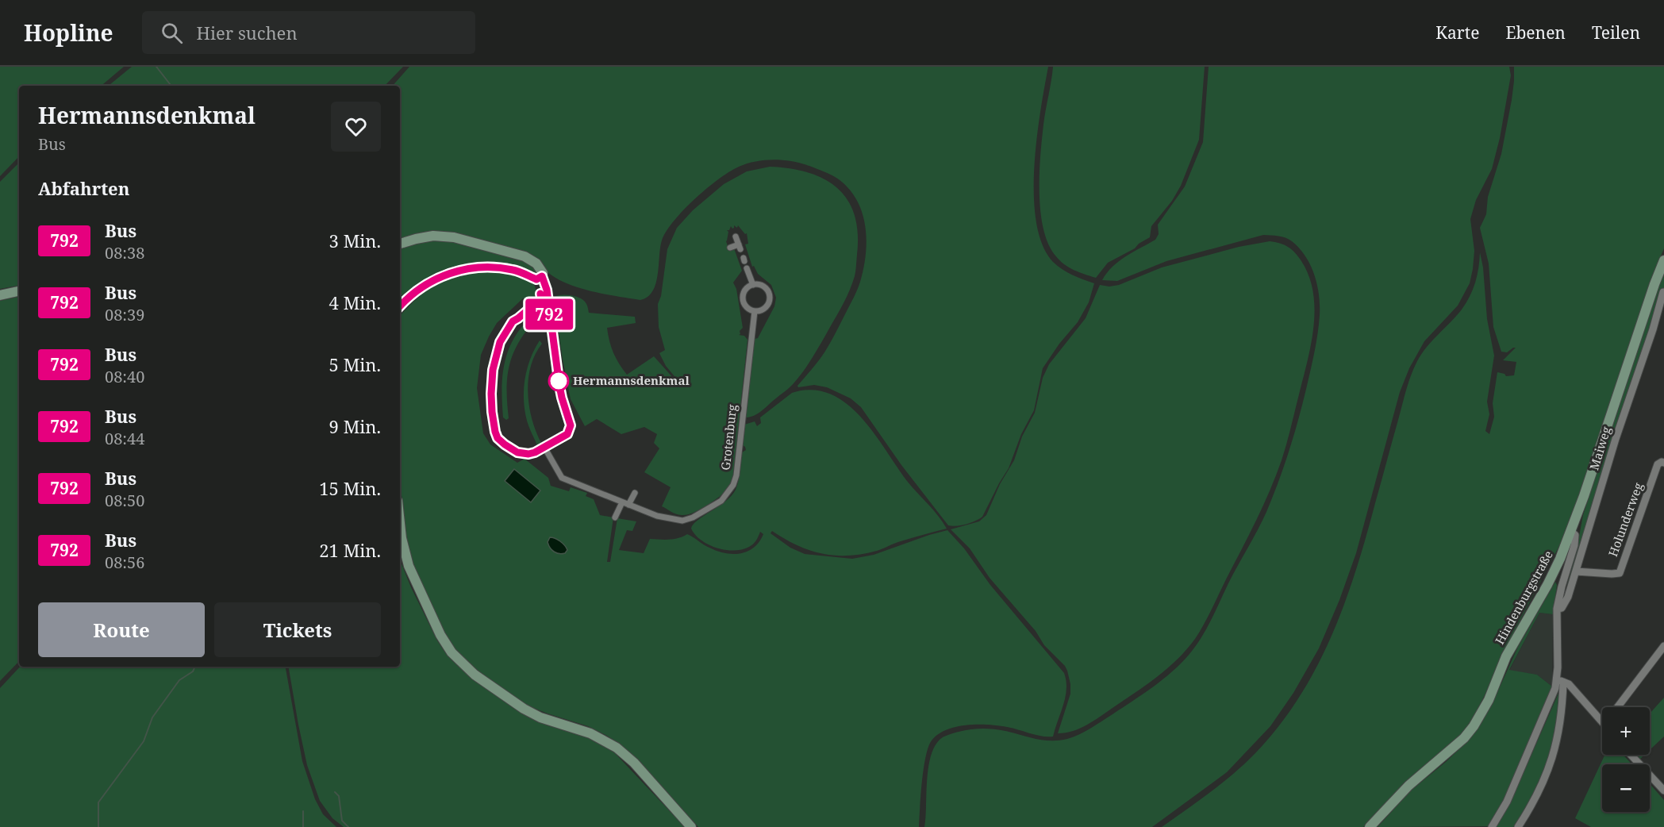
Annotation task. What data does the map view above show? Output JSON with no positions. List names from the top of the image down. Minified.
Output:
{"streets":{"main road":["Hindenburgstraße"],"street":["Grotenburg","Maiweg","Holunderweg"]},"crossings":[["Maiweg","Holunderweg"]],"places":["Hermannsdenkmal"],"lines":["bus line 792"],"page":{"header":"Hopline","search":"Hier suchen","nav":["Karte","Ebenen","Teilen"],"on_map":"792","heading":[["Hermannsdenkmal","Bus"],"Abfahrten"],"list":[{"mark":"792","name":"Bus","note":"08:38","value":"3 Min."},{"mark":"792","name":"Bus","note":"08:39","value":"4 Min."},{"mark":"792","name":"Bus","note":"08:40","value":"5 Min."},{"mark":"792","name":"Bus","note":"08:44","value":"9 Min."},{"mark":"792","name":"Bus","note":"08:50","value":"15 Min."},{"mark":"792","name":"Bus","note":"08:56","value":"21 Min."}],"buttons":["Route","Tickets"],"map_buttons":["+","−"]}}
